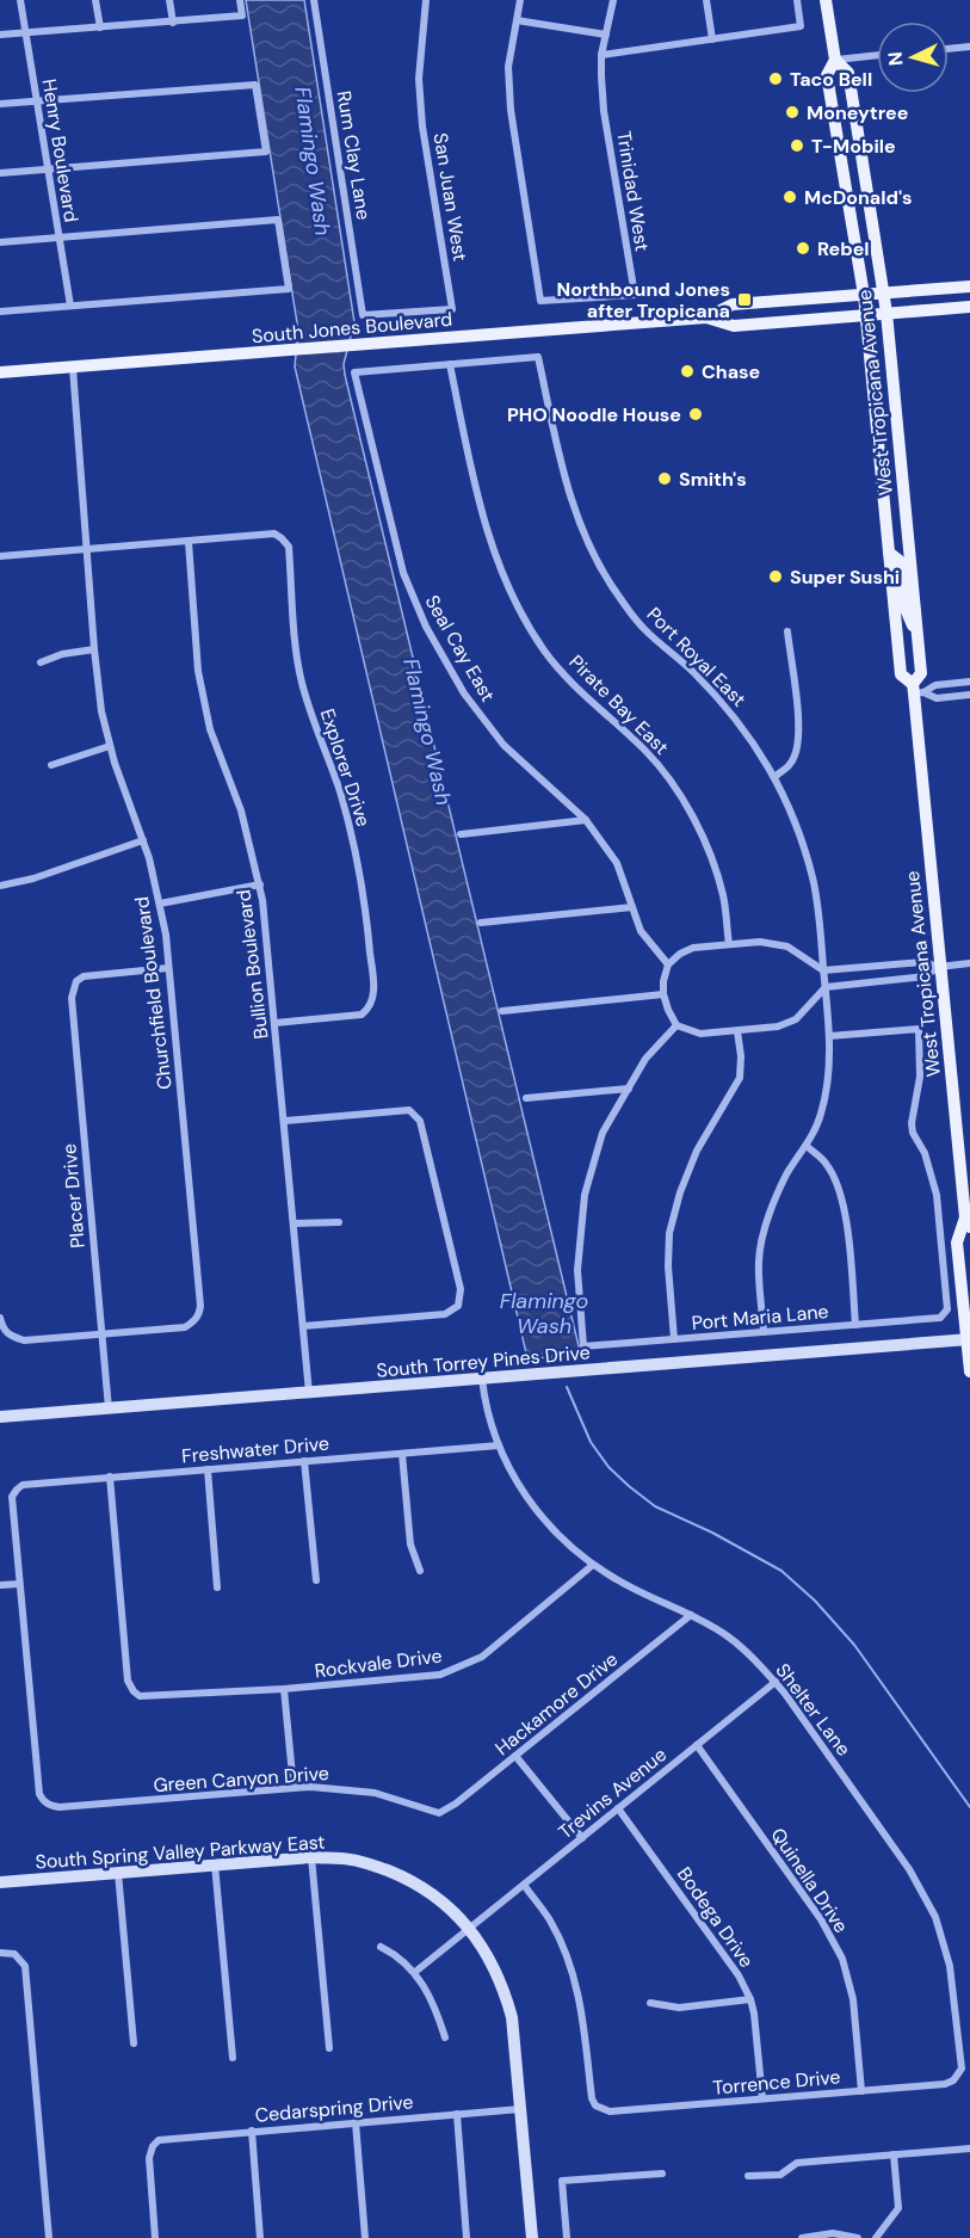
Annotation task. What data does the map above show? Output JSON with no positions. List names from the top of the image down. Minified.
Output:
{"streets":{"main road":["South Jones Boulevard","West Tropicana Avenue","South Torrey Pines Drive","South Spring Valley Parkway East"],"street":["Henry Boulevard","Rum Clay Lane","Trinidad West","San Juan West","Seal Cay East","Port Royal East","Pirate Bay East","Explorer Drive","Bullion Boulevard","Churchfield Boulevard","Placer Drive","Port Maria Lane","Freshwater Drive","Rockvale Drive","Hackamore Drive","Shelter Lane","Green Canyon Drive","Trevins Avenue","Quinella Drive","Bodega Drive","Torrence Drive","Cedarspring Drive"]},"crossings":[["Rum Clay Lane","San Juan West"],["South Jones Boulevard","West Tropicana Avenue"],["South Jones Boulevard","Churchfield Boulevard"],["West Tropicana Avenue","South Torrey Pines Drive"],["Seal Cay East","Port Royal East"],["Seal Cay East","Pirate Bay East"],["Port Royal East","Pirate Bay East"],["Port Royal East","Port Maria Lane"],["Explorer Drive","Bullion Boulevard"],["Bullion Boulevard","South Torrey Pines Drive"],["Churchfield Boulevard","Placer Drive"],["Placer Drive","South Torrey Pines Drive"],["South Torrey Pines Drive","Shelter Lane"],["Freshwater Drive","Rockvale Drive"],["Freshwater Drive","Shelter Lane"],["Freshwater Drive","Green Canyon Drive"],["Rockvale Drive","Shelter Lane"],["Hackamore Drive","Shelter Lane"],["Hackamore Drive","Green Canyon Drive"],["Shelter Lane","Trevins Avenue"],["Shelter Lane","Torrence Drive"],["Trevins Avenue","South Spring Valley Parkway East"],["Trevins Avenue","Quinella Drive"],["Trevins Avenue","Bodega Drive"],["Trevins Avenue","Torrence Drive"],["South Spring Valley Parkway East","Cedarspring Drive"],["Quinella Drive","Torrence Drive"],["Bodega Drive","Torrence Drive"]],"water":["Flamingo Wash"],"places":{"other":["Taco Bell","Moneytree","T-Mobile","McDonald's","Rebel","Chase","PHO Noodle House","Smith's","Super Sushi"],"transit":["Northbound Jones after Tropicana"]},"north":"left"}
